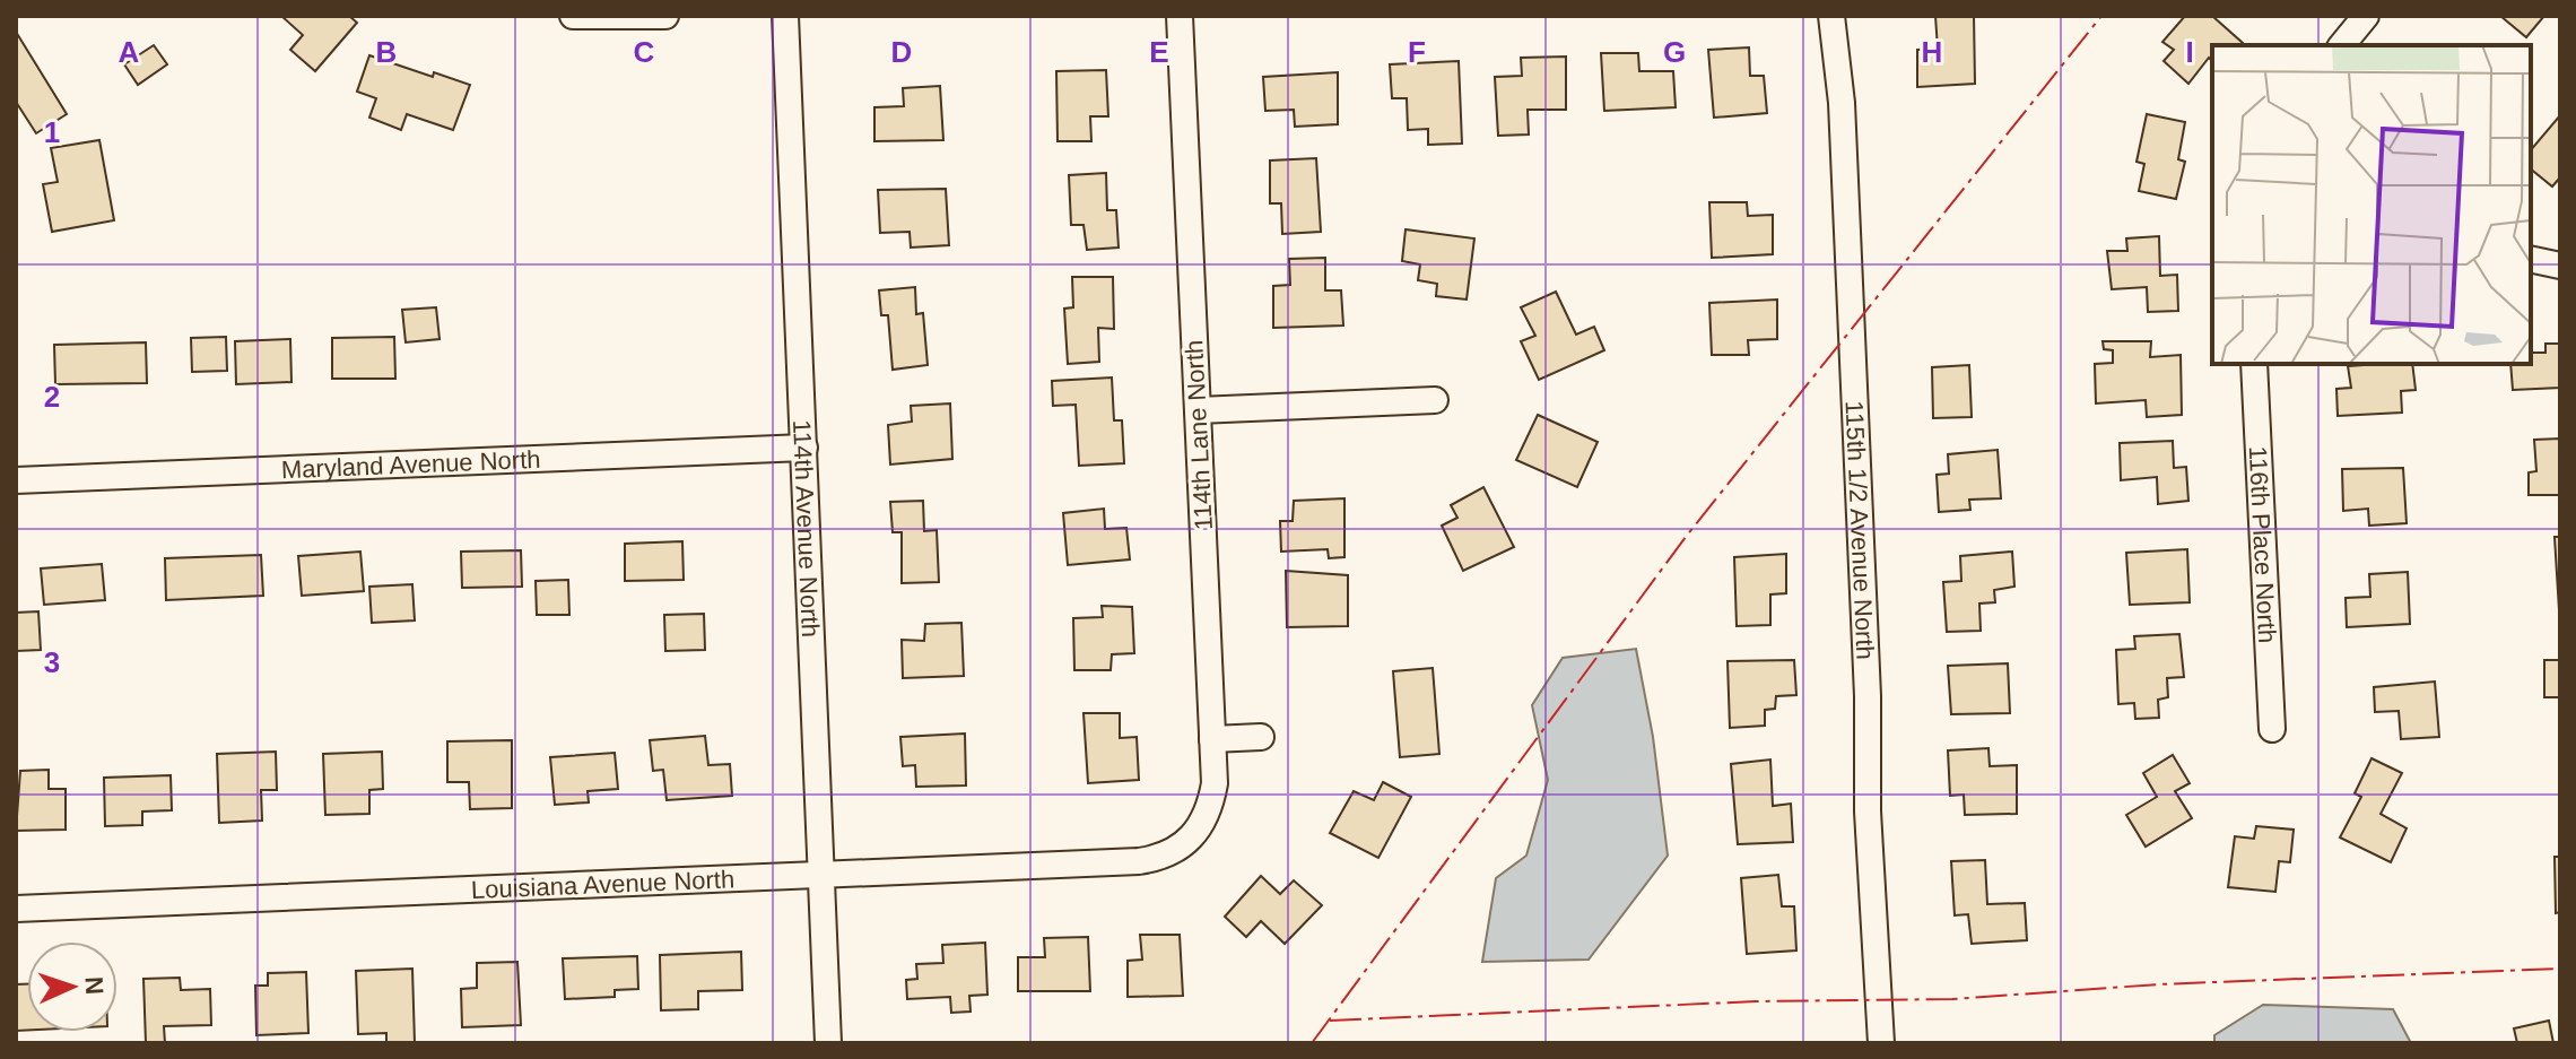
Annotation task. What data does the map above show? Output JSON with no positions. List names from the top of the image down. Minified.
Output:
{"streets":{"street":["114th Lane North","Maryland Avenue North","114th Avenue North","115th 1/2 Avenue North","116th Place North","Louisiana Avenue North"]},"crossings":[["114th Lane North","Louisiana Avenue North"],["Maryland Avenue North","114th Avenue North"],["114th Avenue North","Louisiana Avenue North"]],"north":"right","grid":{"columns":["A","B","C","D","E","F","G","H","I"],"rows":["1","2","3"]}}
